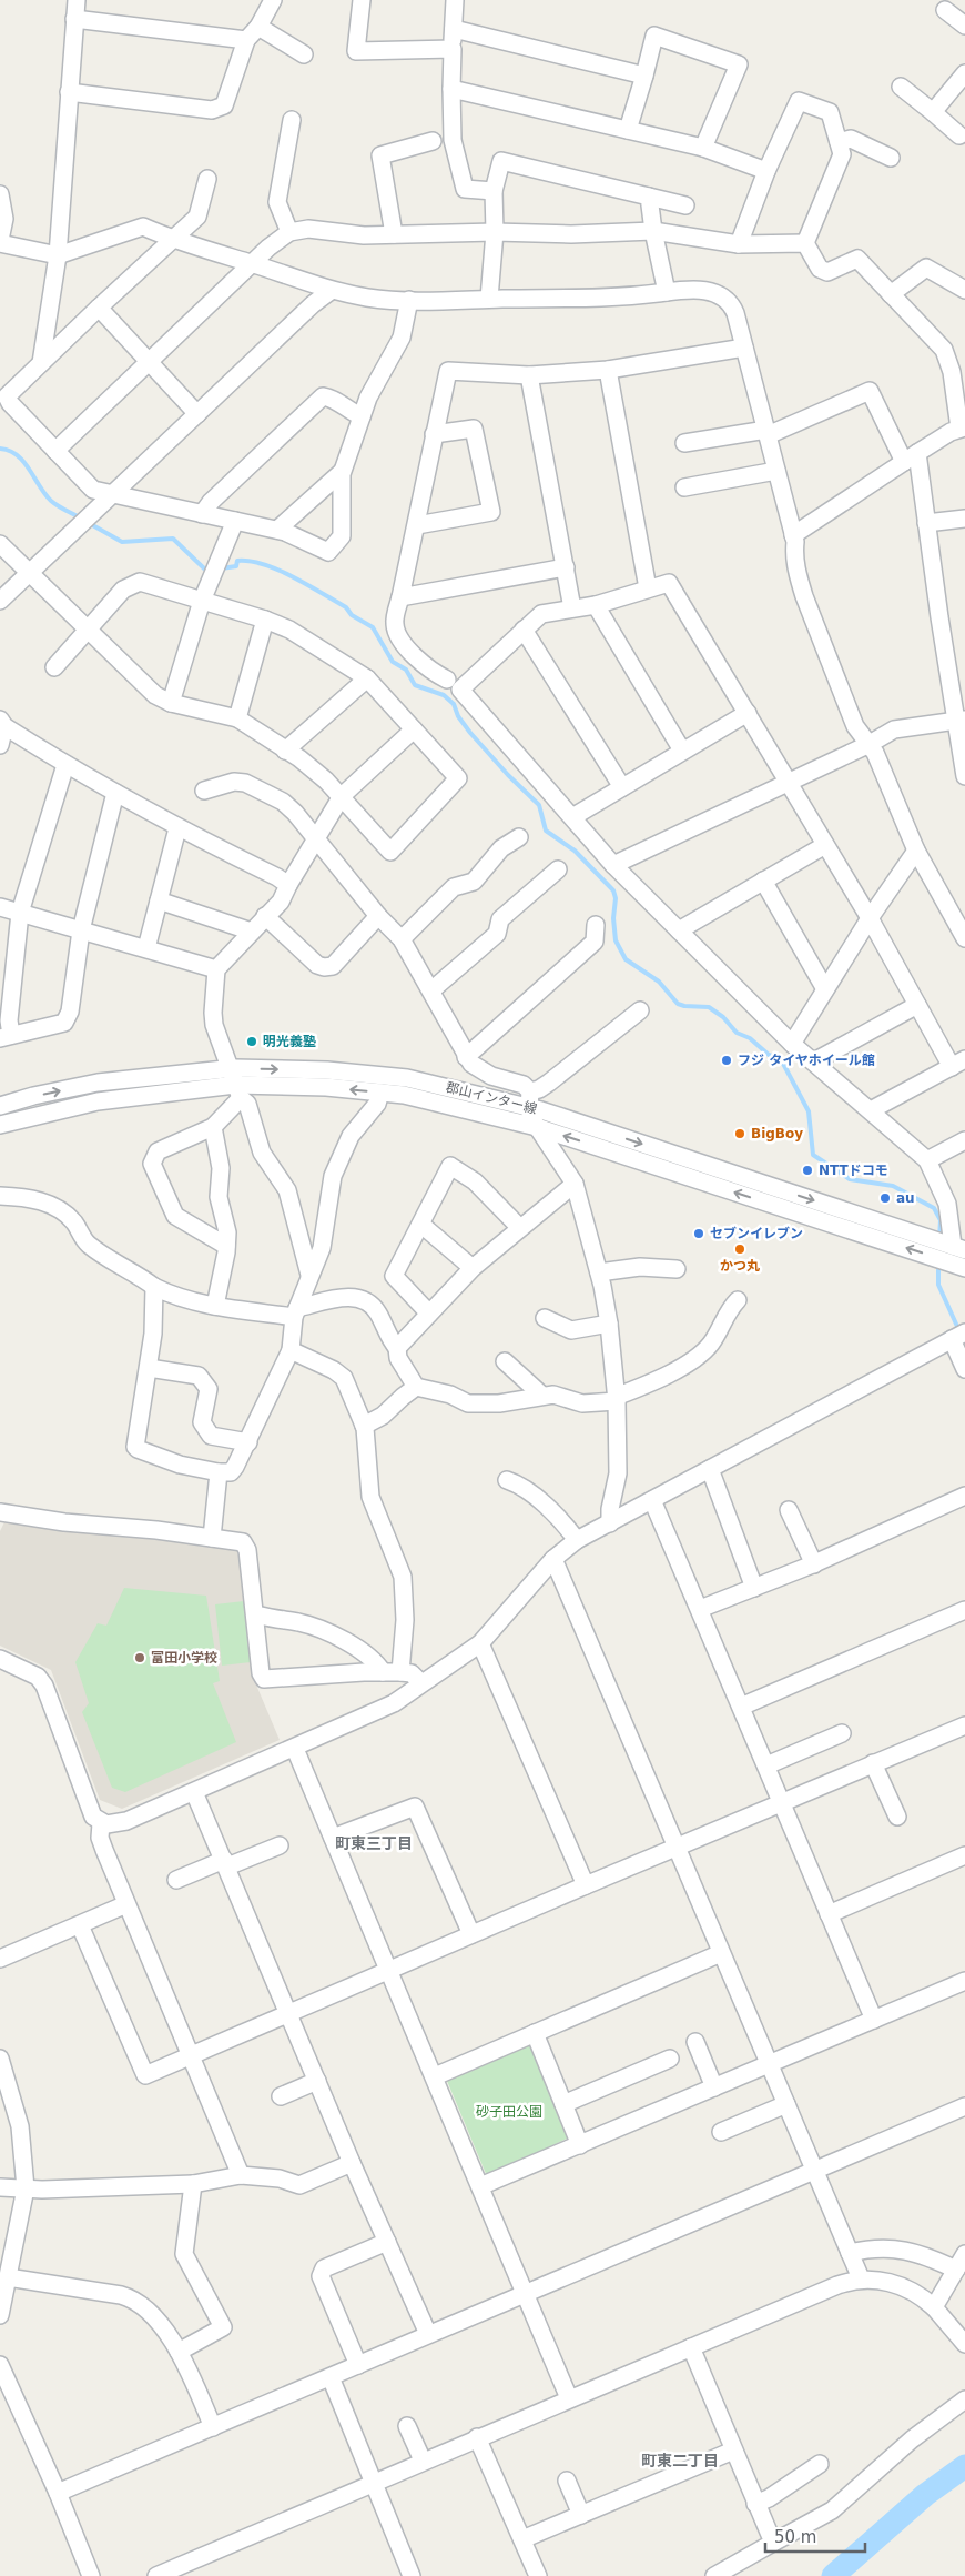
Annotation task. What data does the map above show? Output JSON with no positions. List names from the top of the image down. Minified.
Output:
{"streets":{"street":["郡山インター線"]},"districts":["町東三丁目","町東二丁目"],"parks":["砂子田公園"],"places":["明光義塾","フジ タイヤホイール館","BigBoy","NTTドコモ","au","セブンイレブン","かつ丸","富田小学校"],"scale_bar":"50 m"}
